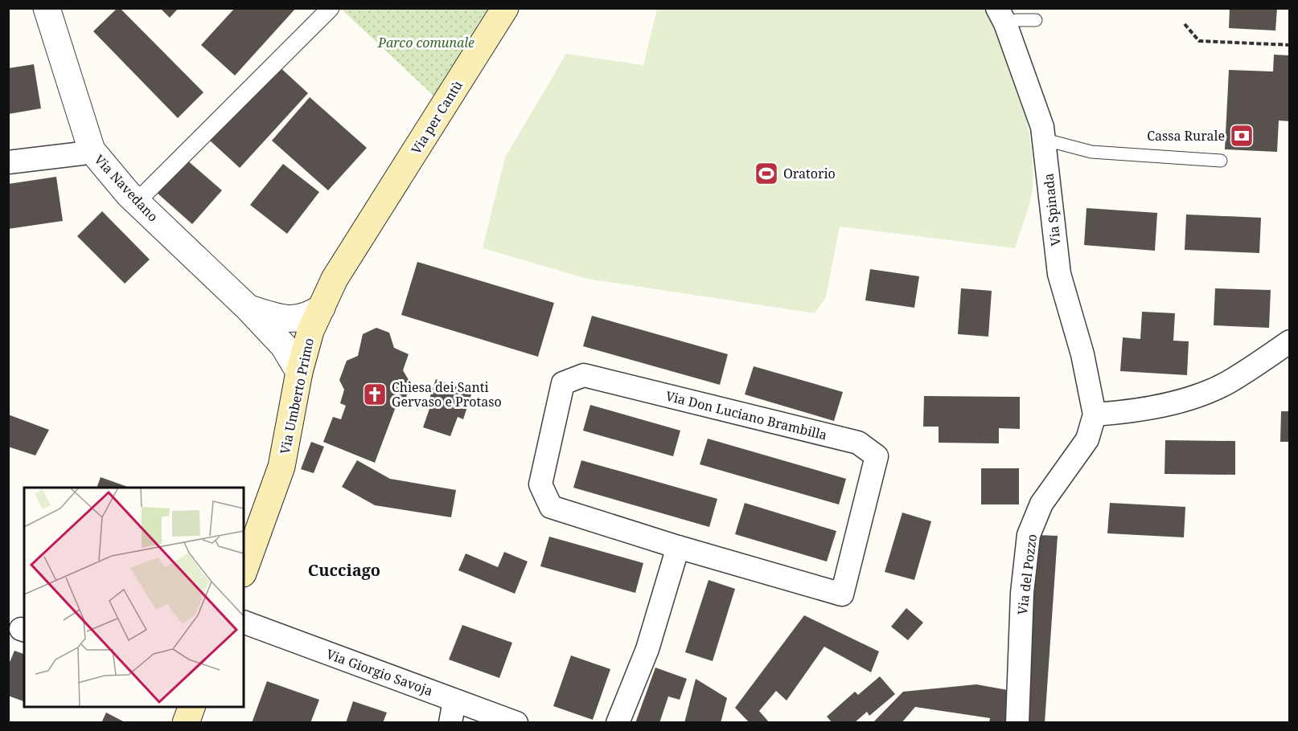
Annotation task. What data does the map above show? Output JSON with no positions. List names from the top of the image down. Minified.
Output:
{"streets":{"main road":["Via per Cantù","Via Umberto Primo"],"street":["Via Navedano","Via Spinada","Via Don Luciano Brambilla","Via del Pozzo","Via Giorgio Savoja"]},"crossings":[["Via per Cantù","Via Umberto Primo"],["Via Navedano","Via Umberto Primo"],["Via Spinada","Via del Pozzo"]],"districts":["Cucciago"],"parks":["Parco comunale"],"places":{"bank":["Cassa Rurale"],"sports":["Oratorio"],"church":["Chiesa dei Santi Gervaso e Protaso"]}}
